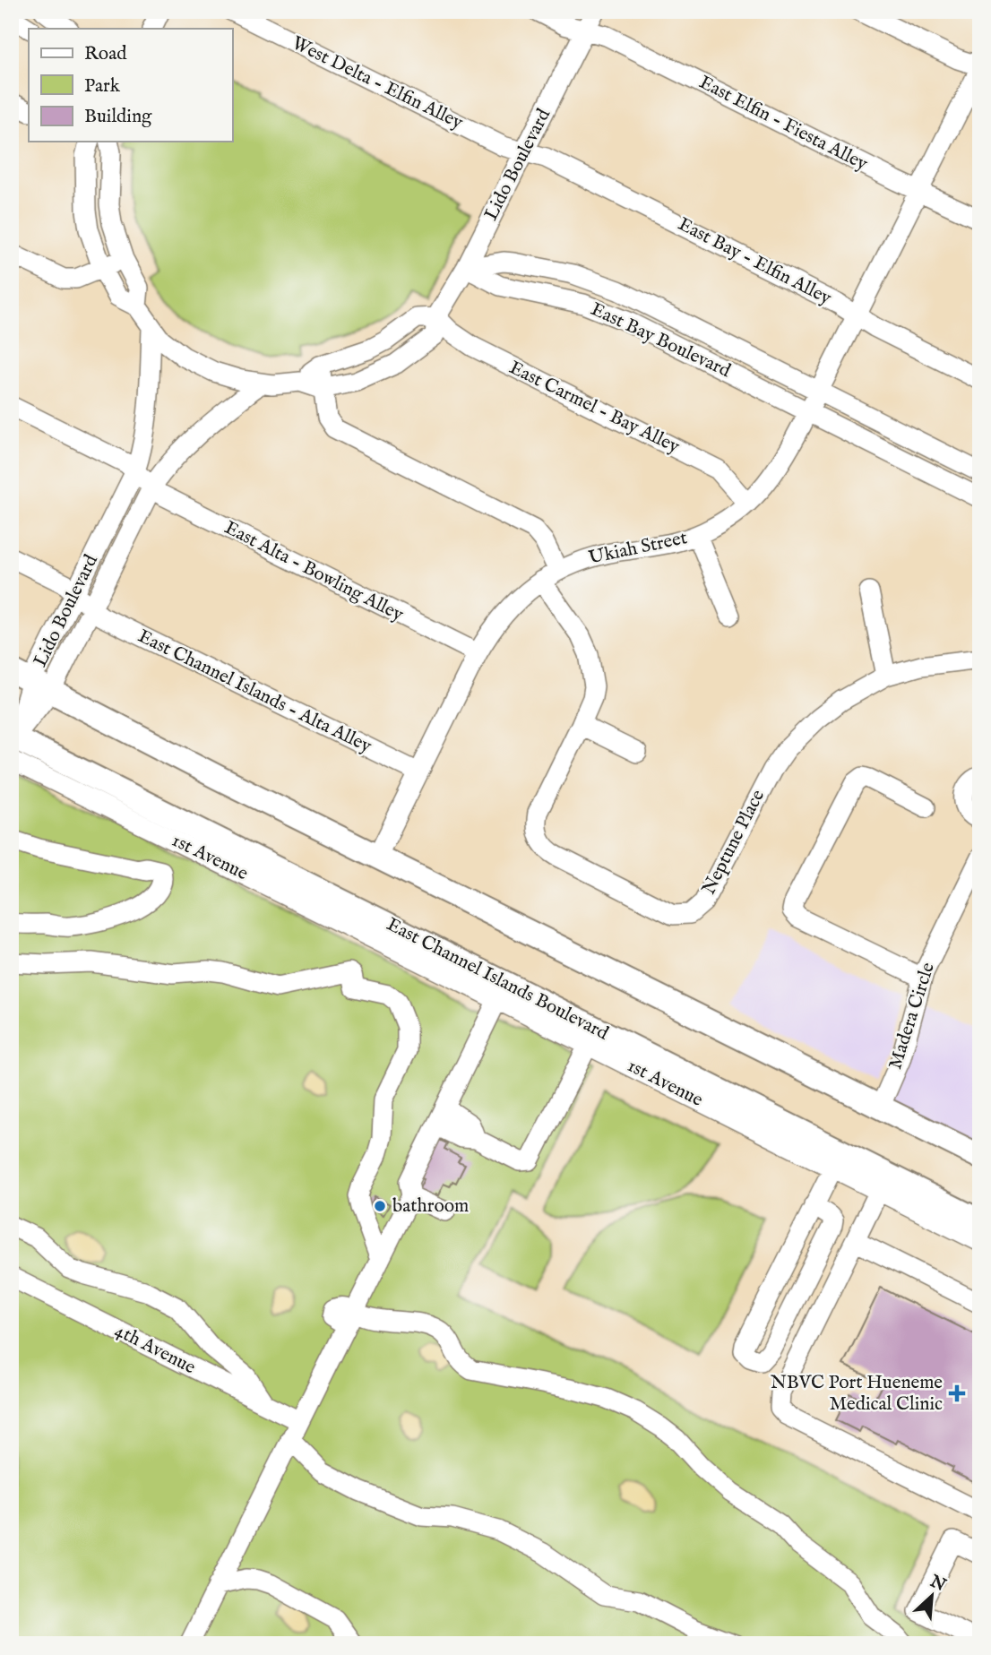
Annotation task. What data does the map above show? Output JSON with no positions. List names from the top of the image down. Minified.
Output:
{"streets":{"main road":["East Channel Islands Boulevard"],"street":["West Delta - Elfin Alley","East Elfin - Fiesta Alley","Lido Boulevard","East Bay - Elfin Alley","East Bay Boulevard","East Carmel - Bay Alley","Ukiah Street","East Alta - Bowling Alley","East Channel Islands - Alta Alley","Neptune Place","1st Avenue","Madera Circle","4th Avenue"]},"crossings":[["West Delta - Elfin Alley","Lido Boulevard"],["West Delta - Elfin Alley","East Bay - Elfin Alley"],["East Elfin - Fiesta Alley","Lido Boulevard"],["East Elfin - Fiesta Alley","Ukiah Street"],["Lido Boulevard","East Bay - Elfin Alley"],["Lido Boulevard","East Bay Boulevard"],["Lido Boulevard","East Carmel - Bay Alley"],["Lido Boulevard","East Alta - Bowling Alley"],["Lido Boulevard","East Channel Islands - Alta Alley"],["Lido Boulevard","1st Avenue"],["Lido Boulevard","East Channel Islands Boulevard"],["East Bay - Elfin Alley","Ukiah Street"],["East Bay Boulevard","Ukiah Street"],["East Carmel - Bay Alley","Ukiah Street"],["Ukiah Street","East Alta - Bowling Alley"],["Ukiah Street","East Channel Islands - Alta Alley"],["Ukiah Street","Neptune Place"],["1st Avenue","East Channel Islands Boulevard"]],"places":{"other":["bathroom"],"health":["NBVC Port Hueneme Medical Clinic"]},"legend":["Road","Park","Building"],"north":"top right"}
